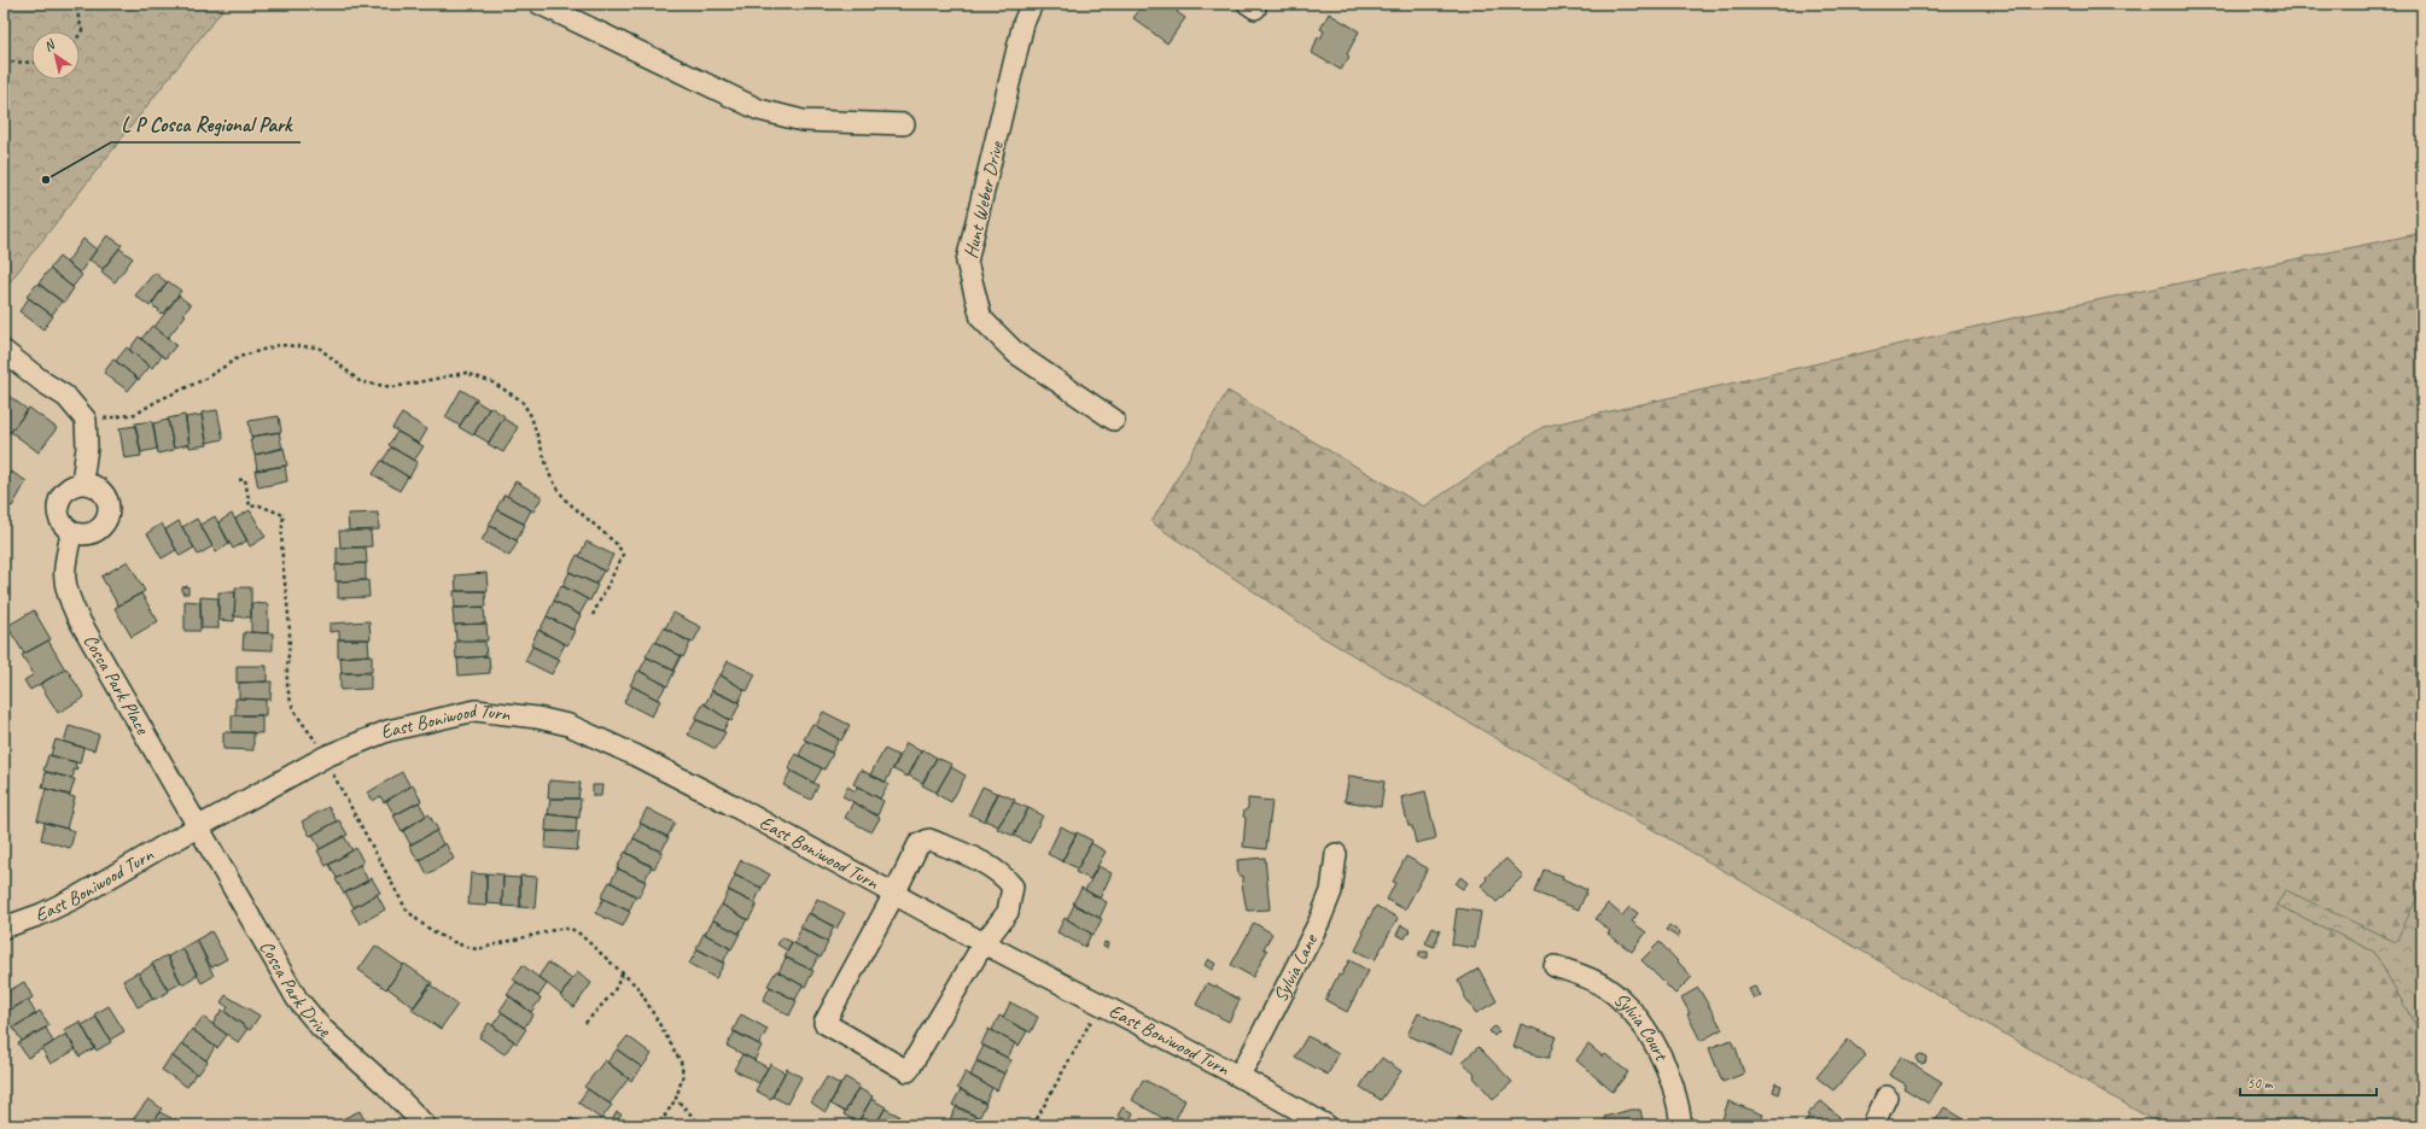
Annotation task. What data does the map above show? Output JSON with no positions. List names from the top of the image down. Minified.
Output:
{"streets":{"street":["Hunt Weber Drive","Cosca Park Place","East Boniwood Turn","Sylvia Lane","Cosca Park Drive","Sylvia Court"]},"crossings":[["Cosca Park Place","East Boniwood Turn"],["Cosca Park Place","Cosca Park Drive"],["East Boniwood Turn","Sylvia Lane"],["East Boniwood Turn","Cosca Park Drive"]],"places":["L P Cosca Regional Park"],"scale_bar":"50 m","north":"top left"}
